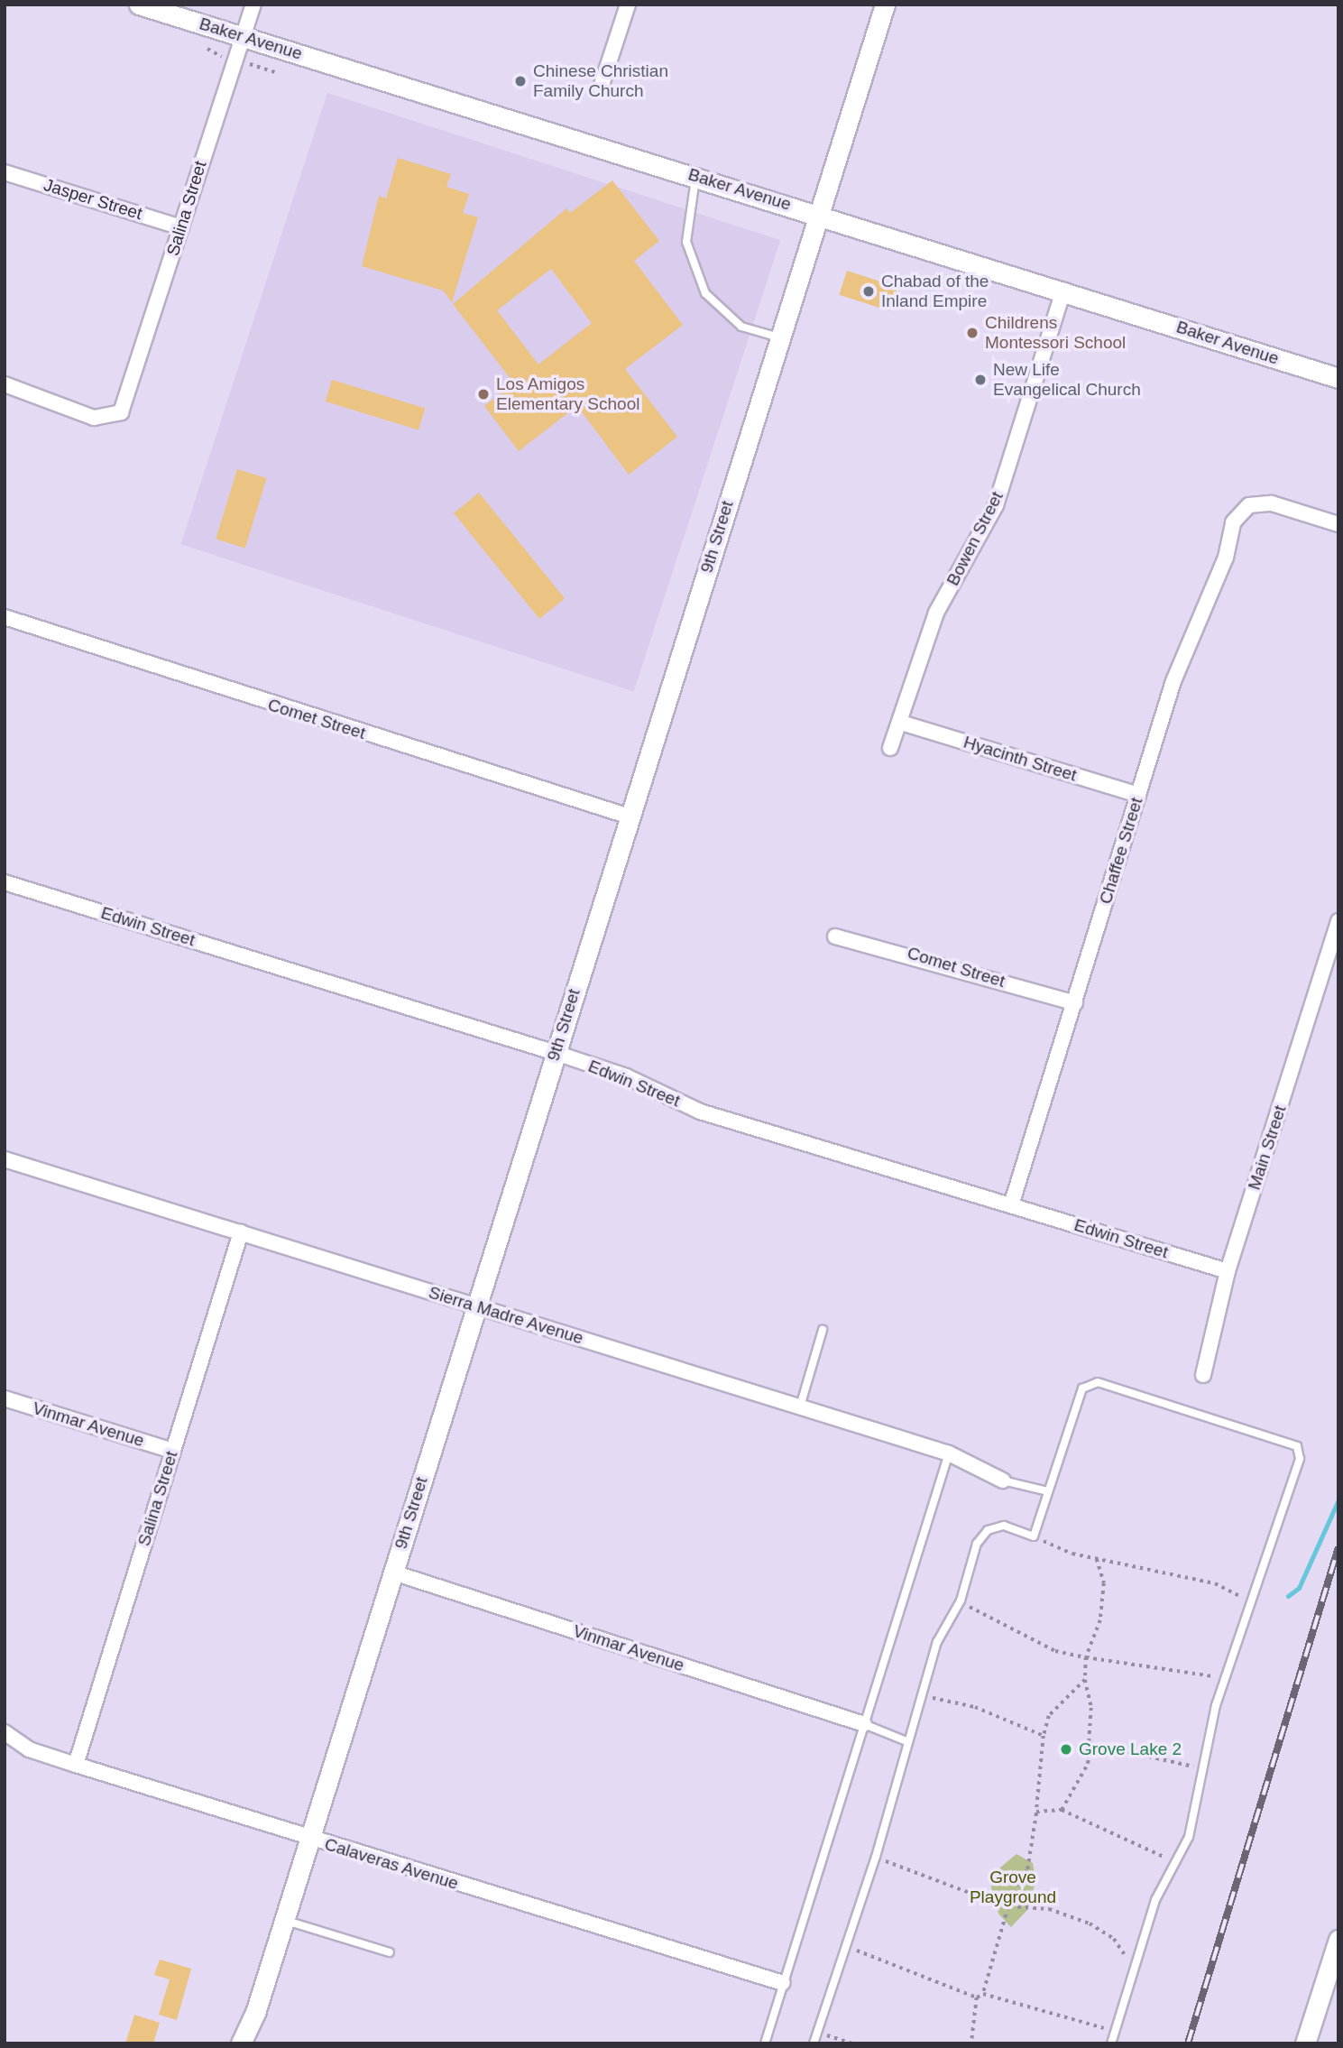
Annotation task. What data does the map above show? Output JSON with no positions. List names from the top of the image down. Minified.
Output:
{"streets":{"street":["Baker Avenue","Jasper Street","Salina Street","9th Street","Bowen Street","Comet Street","Hyacinth Street","Chaffee Street","Edwin Street","Main Street","Sierra Madre Avenue","Vinmar Avenue","Calaveras Avenue"]},"crossings":[["Baker Avenue","Salina Street"],["Baker Avenue","9th Street"],["Baker Avenue","Bowen Street"],["Jasper Street","Salina Street"],["Salina Street","Sierra Madre Avenue"],["Salina Street","Vinmar Avenue"],["Salina Street","Calaveras Avenue"],["9th Street","Comet Street"],["9th Street","Edwin Street"],["9th Street","Sierra Madre Avenue"],["9th Street","Vinmar Avenue"],["9th Street","Calaveras Avenue"],["Bowen Street","Hyacinth Street"],["Comet Street","Chaffee Street"],["Hyacinth Street","Chaffee Street"],["Chaffee Street","Edwin Street"],["Edwin Street","Main Street"]],"parks":["Grove Playground"],"places":["Chinese Christian Family Church","Chabad of the Inland Empire","Childrens Montessori School","New Life Evangelical Church","Los Amigos Elementary School","Grove Lake 2"]}
